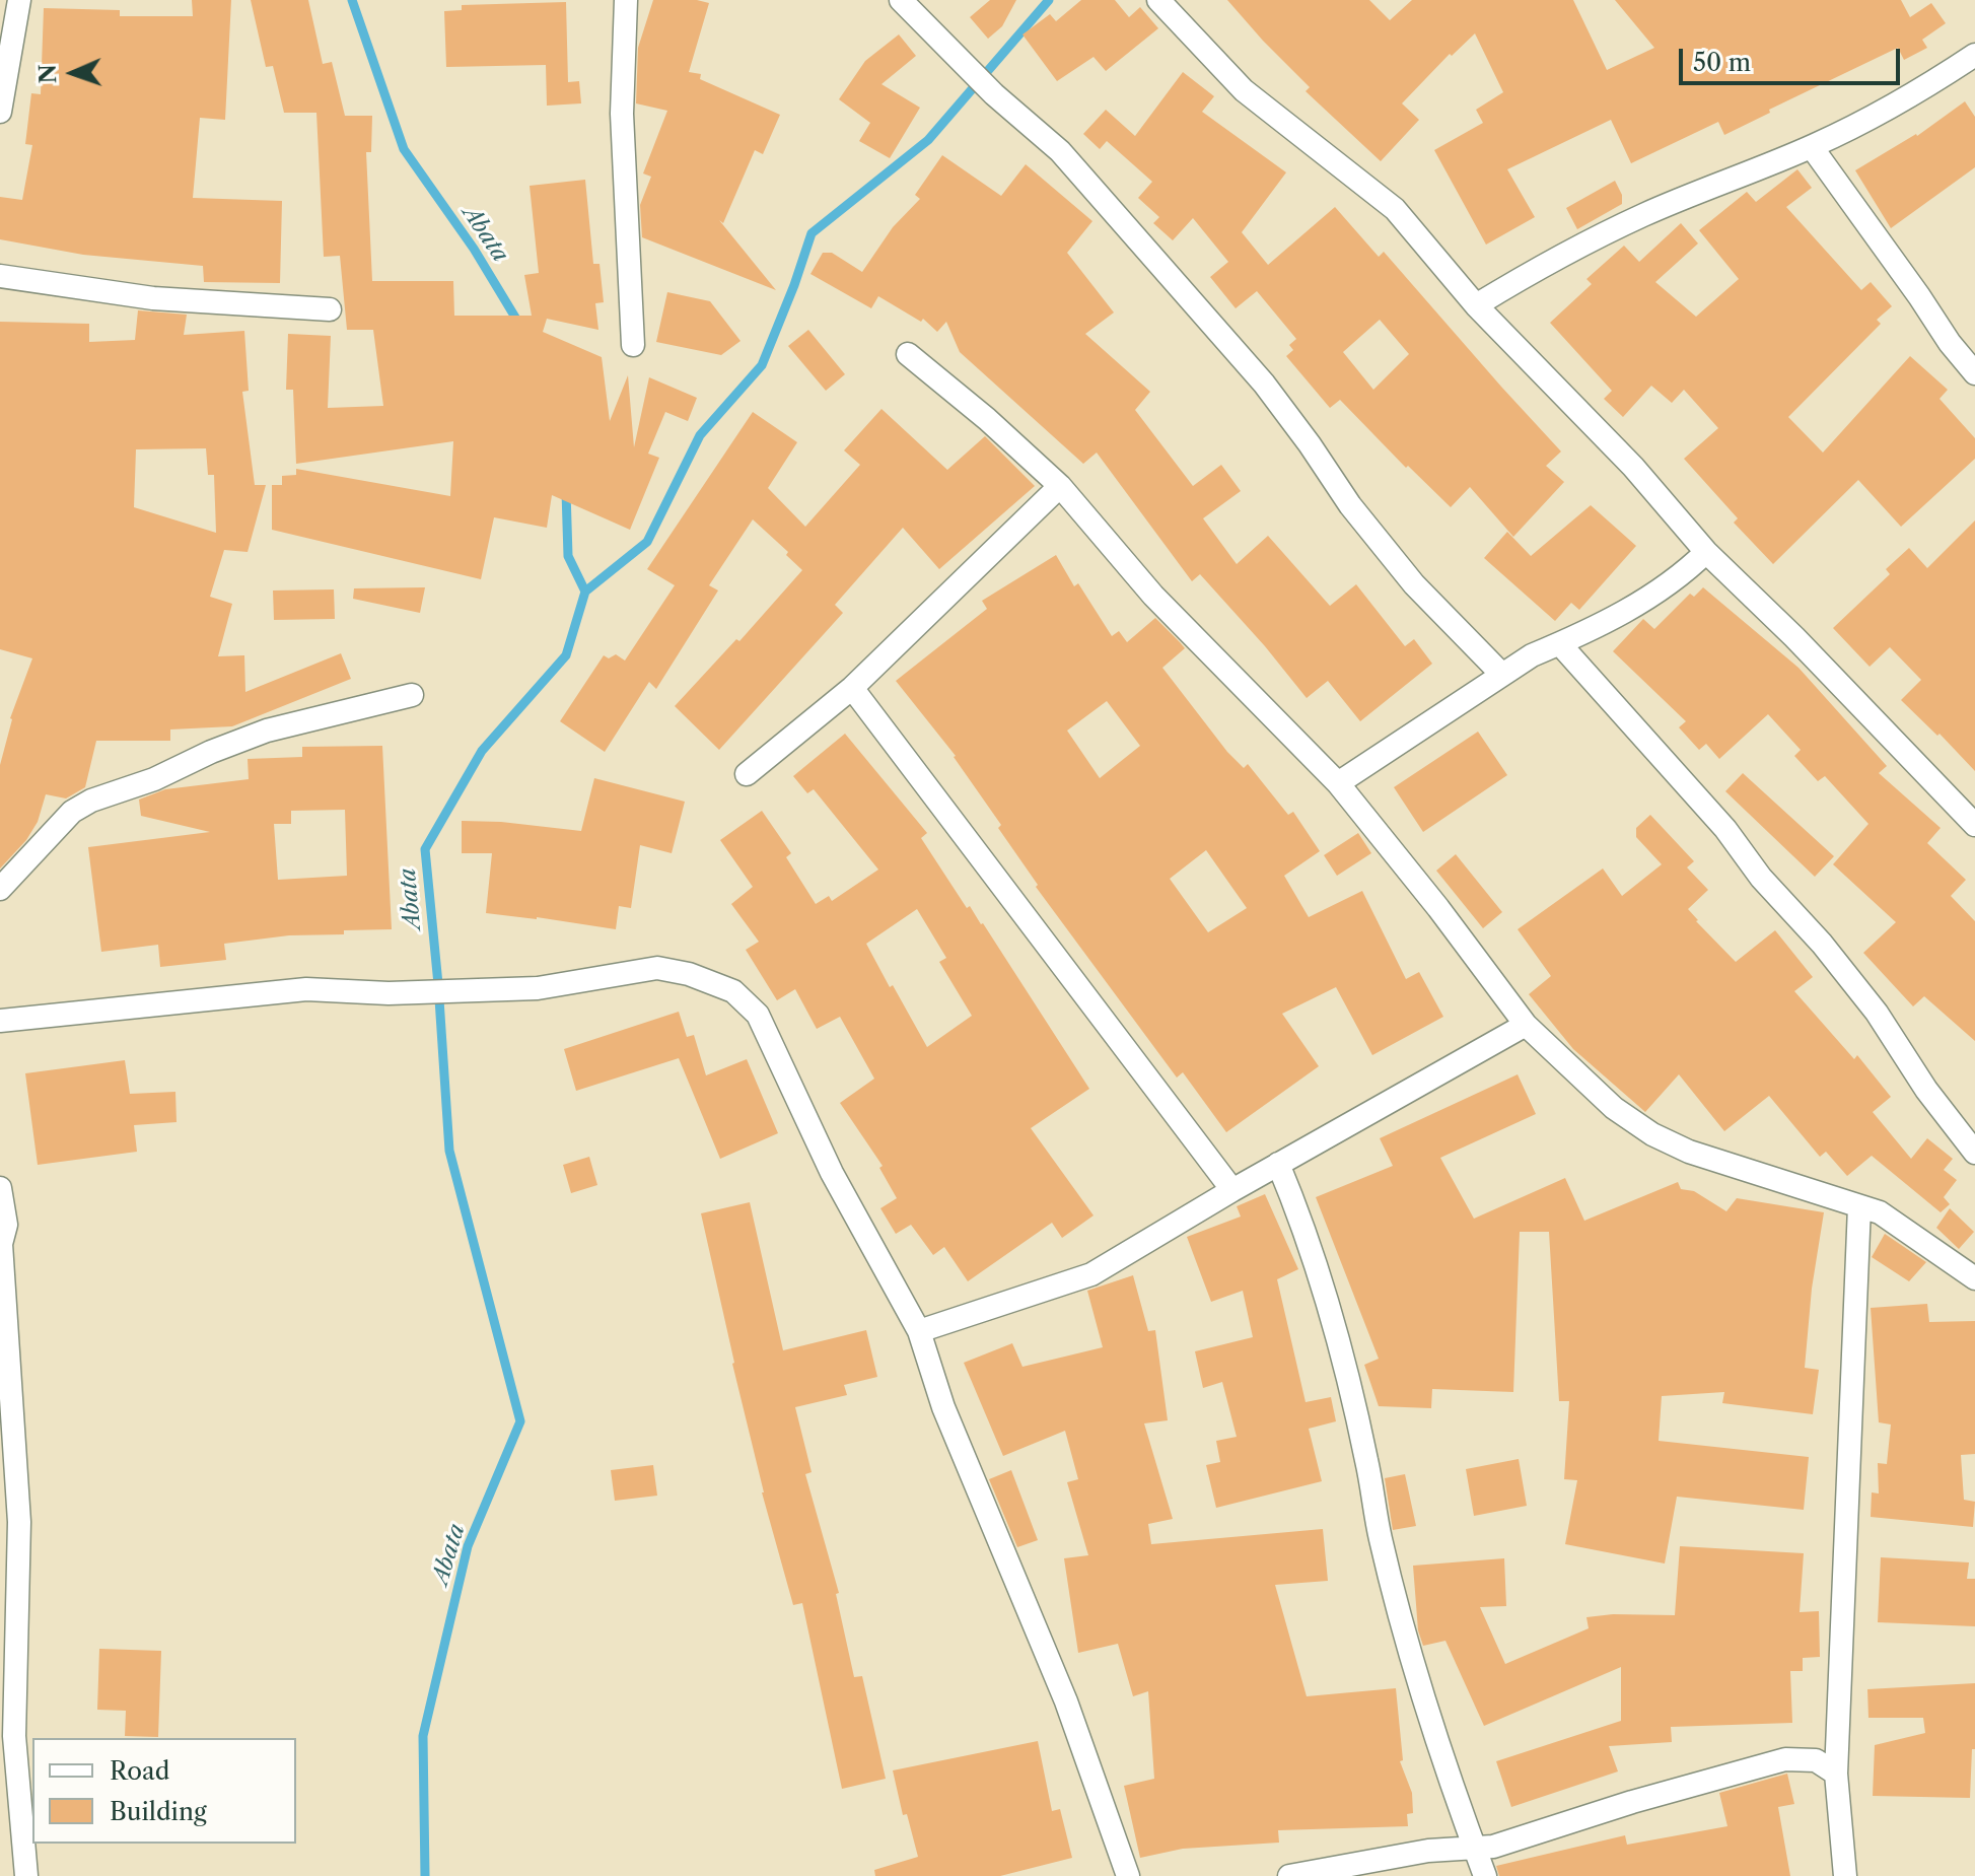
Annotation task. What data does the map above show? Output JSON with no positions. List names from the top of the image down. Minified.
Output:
{"water":["Abata"],"legend":["Road","Building"],"scale_bar":"50 m","north":"left"}
